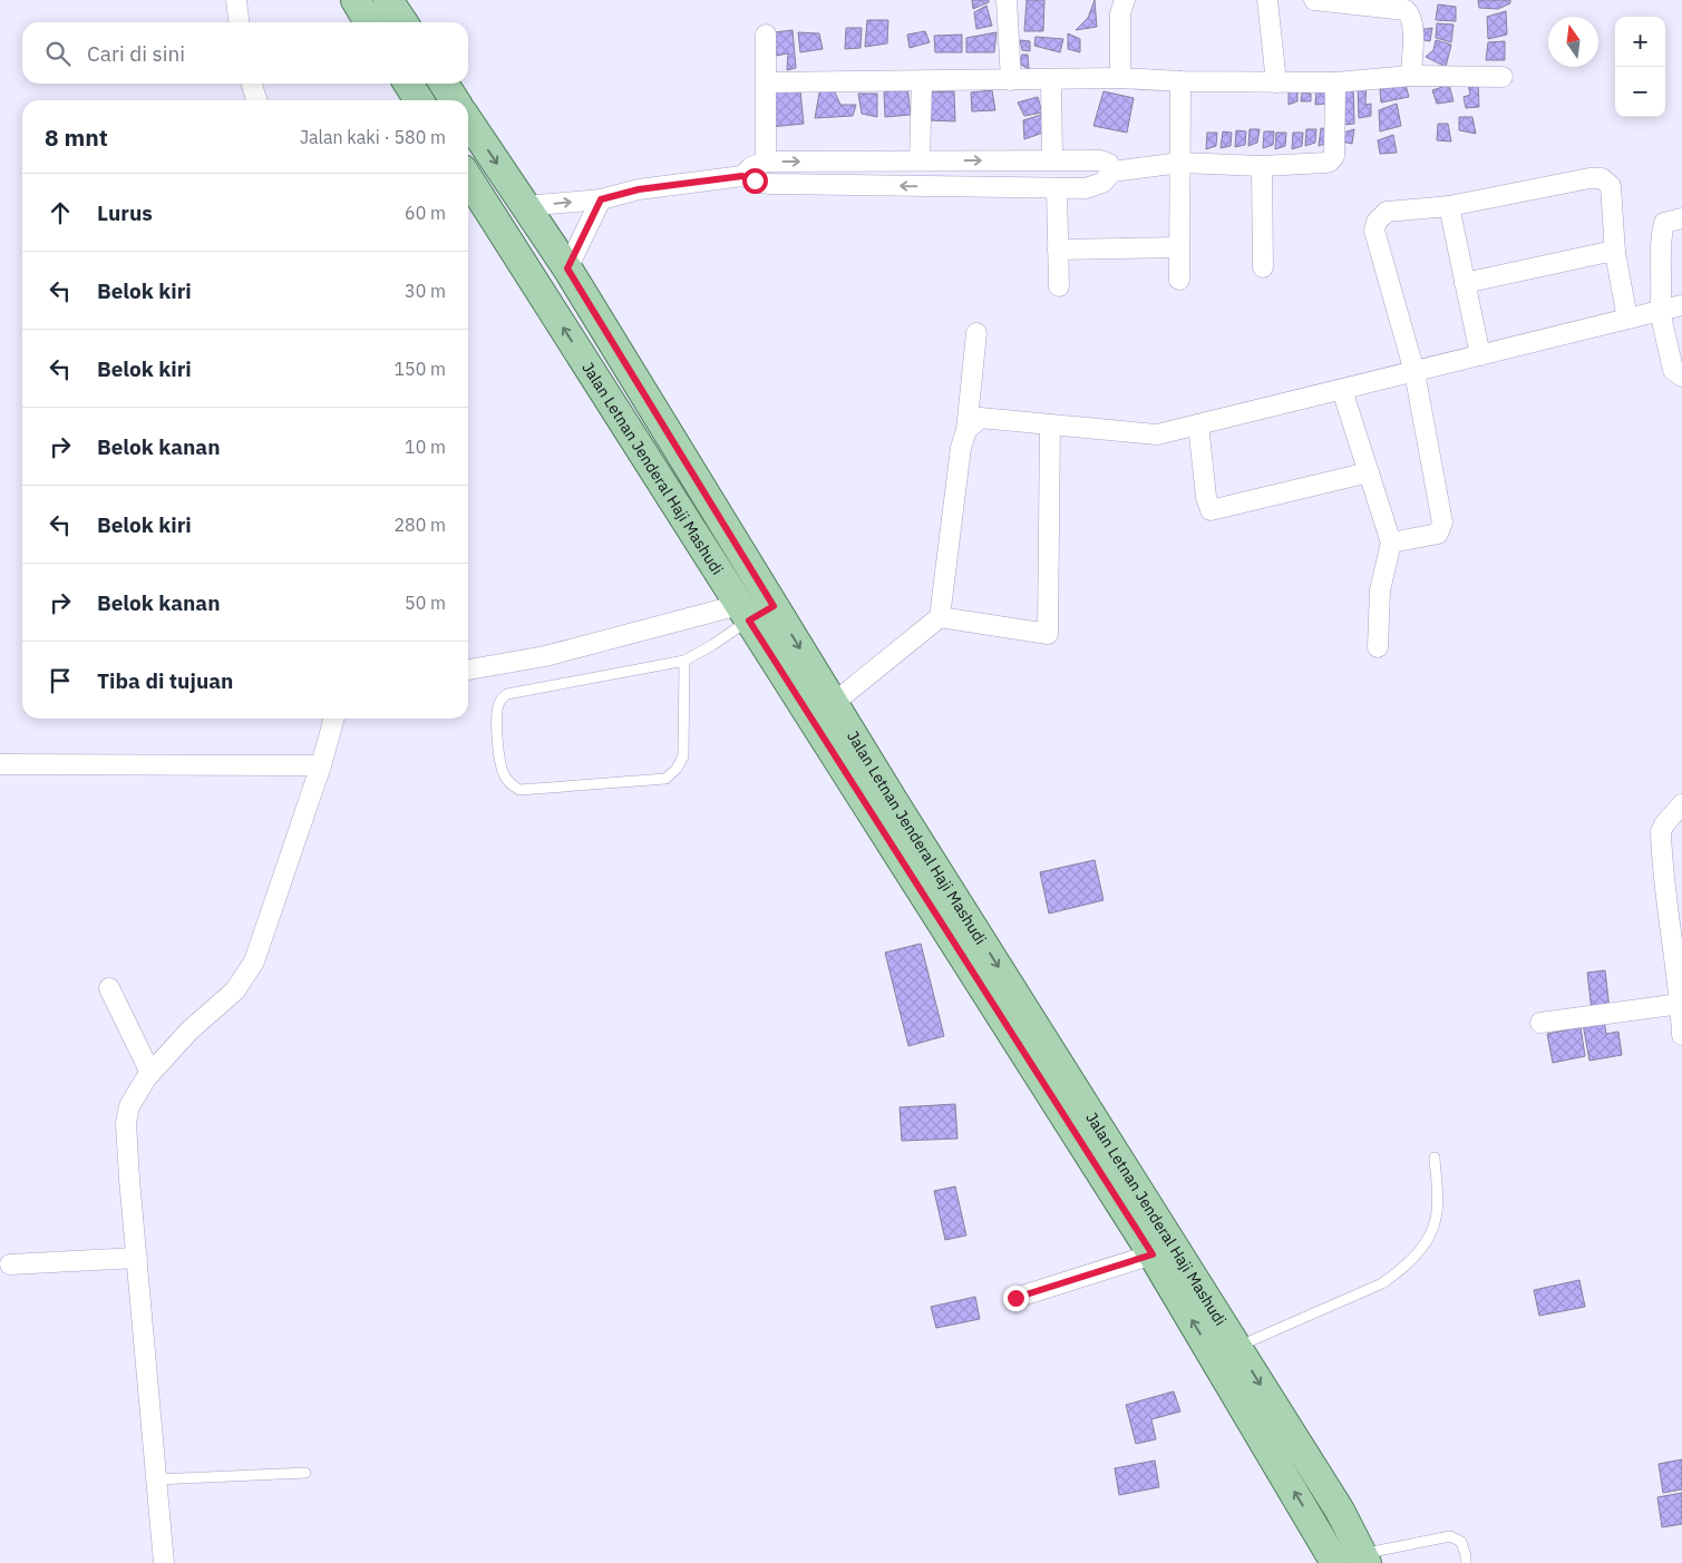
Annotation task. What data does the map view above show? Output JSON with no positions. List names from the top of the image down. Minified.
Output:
{"streets":{"main road":["Jalan Letnan Jenderal Haji Mashudi"]},"north":"top","page":{"map_buttons":["+","−"],"search":"Cari di sini","heading":["8 mnt","Jalan kaki · 580 m"],"list":[["Lurus","60 m"],["Belok kiri","30 m"],["Belok kiri","150 m"],["Belok kanan","10 m"],["Belok kiri","280 m"],["Belok kanan","50 m"],"Tiba di tujuan"]}}
